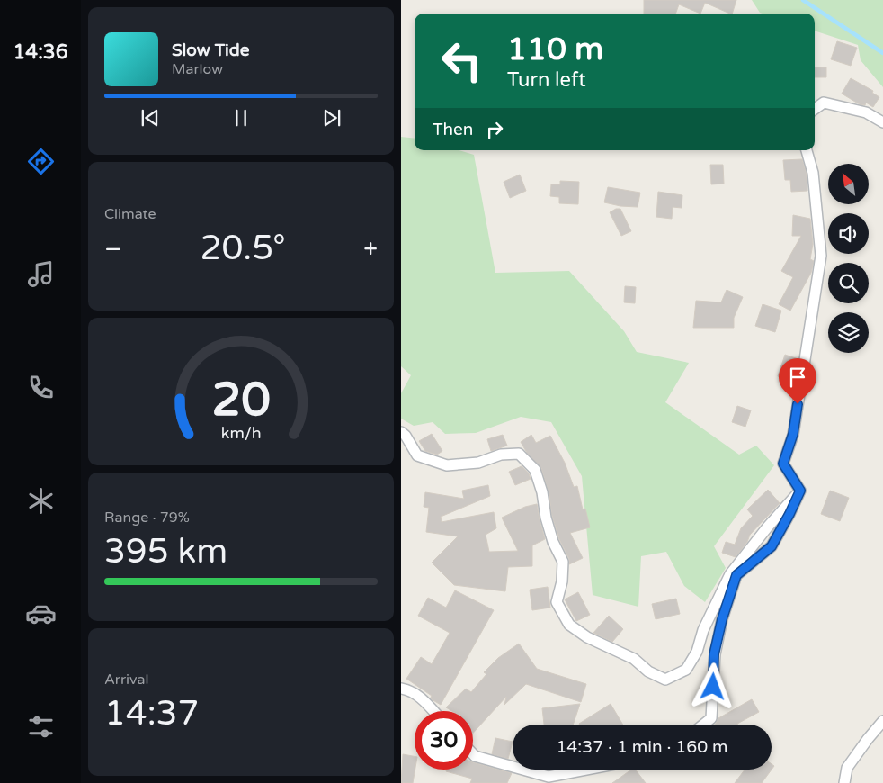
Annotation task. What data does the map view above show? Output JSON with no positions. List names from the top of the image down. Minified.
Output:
{"north":"top left","page":{"tabs":"14:36","turn":["110 m","Turn left"],"song":["Slow Tide","Marlow"],"then":"Then","tile":["Climate",["Range · 79%","395 km"],["Arrival","14:37"]],"heat":["−","20.5°","+"],"limit":"30","trip":"14:37 · 1 min · 160 m","gauge":["20","km/h"]}}
